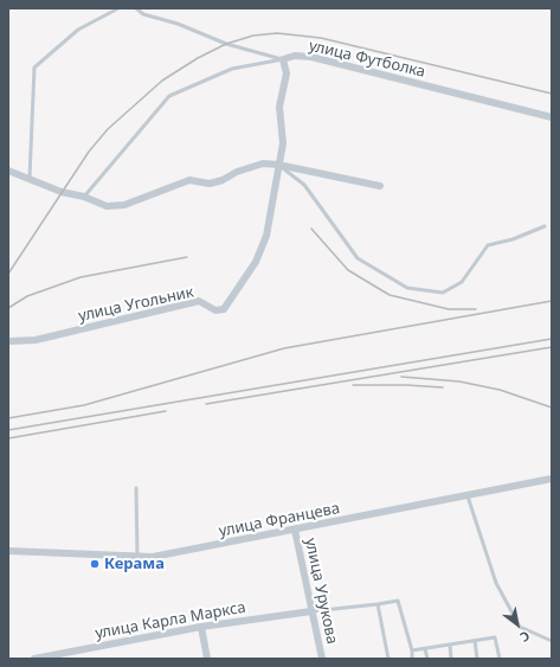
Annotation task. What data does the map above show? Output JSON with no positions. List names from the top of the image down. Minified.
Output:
{"streets":{"street":["улица Футболка","улица Угольник","улица Францева","улица Урукова","улица Карла Маркса"]},"crossings":[["улица Футболка","улица Угольник"],["улица Францева","улица Урукова"],["улица Урукова","улица Карла Маркса"]],"places":["Керама"],"north":"bottom right"}
